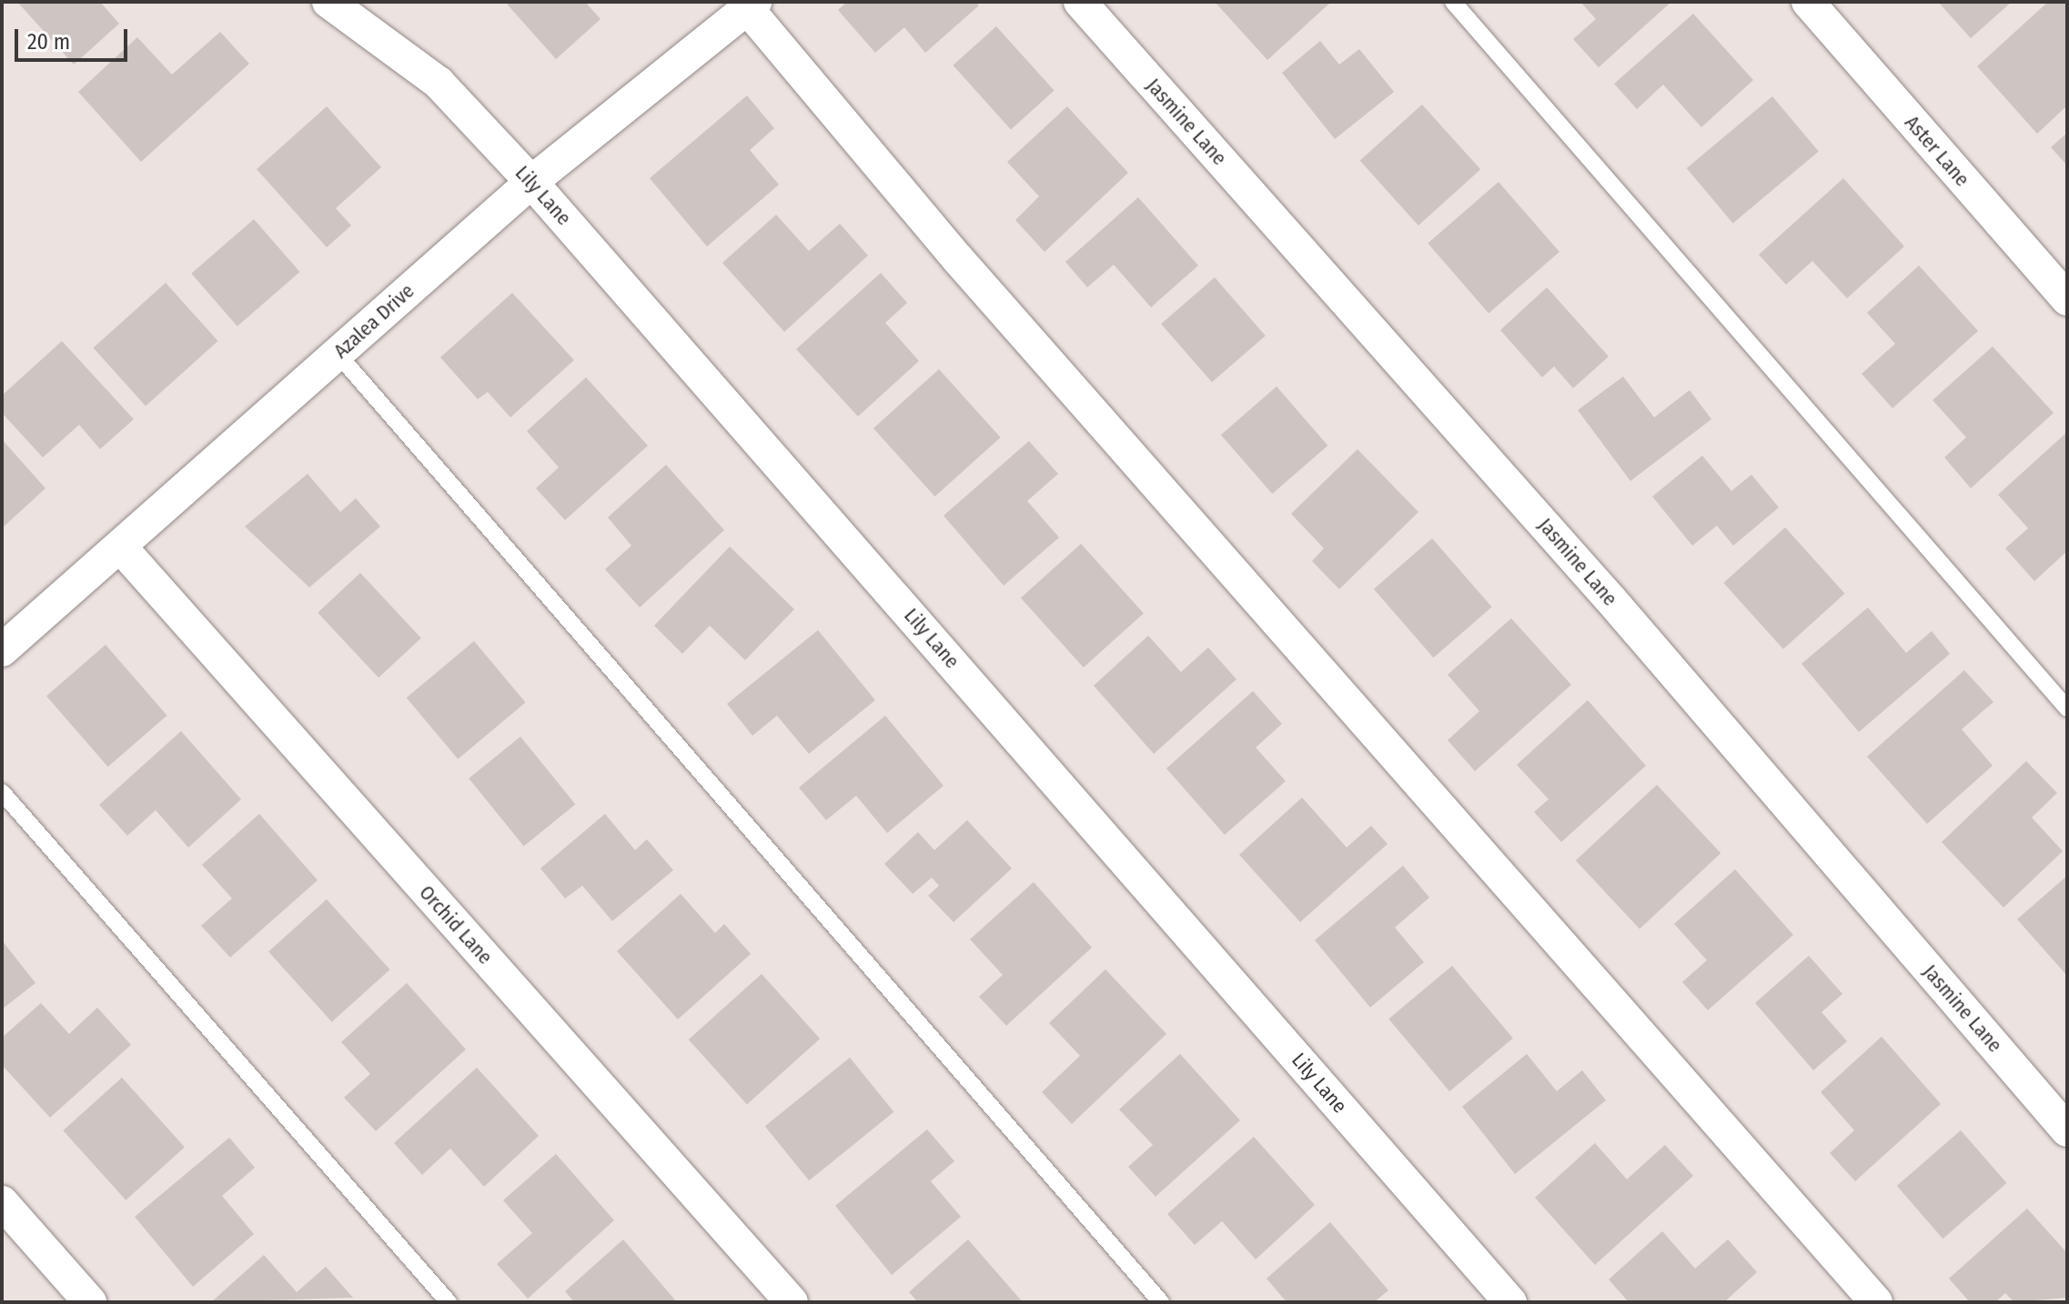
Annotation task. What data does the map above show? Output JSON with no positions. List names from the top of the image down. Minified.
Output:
{"streets":{"street":["Jasmine Lane","Aster Lane","Lily Lane","Azalea Drive","Orchid Lane"]},"crossings":[["Lily Lane","Azalea Drive"],["Azalea Drive","Orchid Lane"]],"scale_bar":"20 m"}
